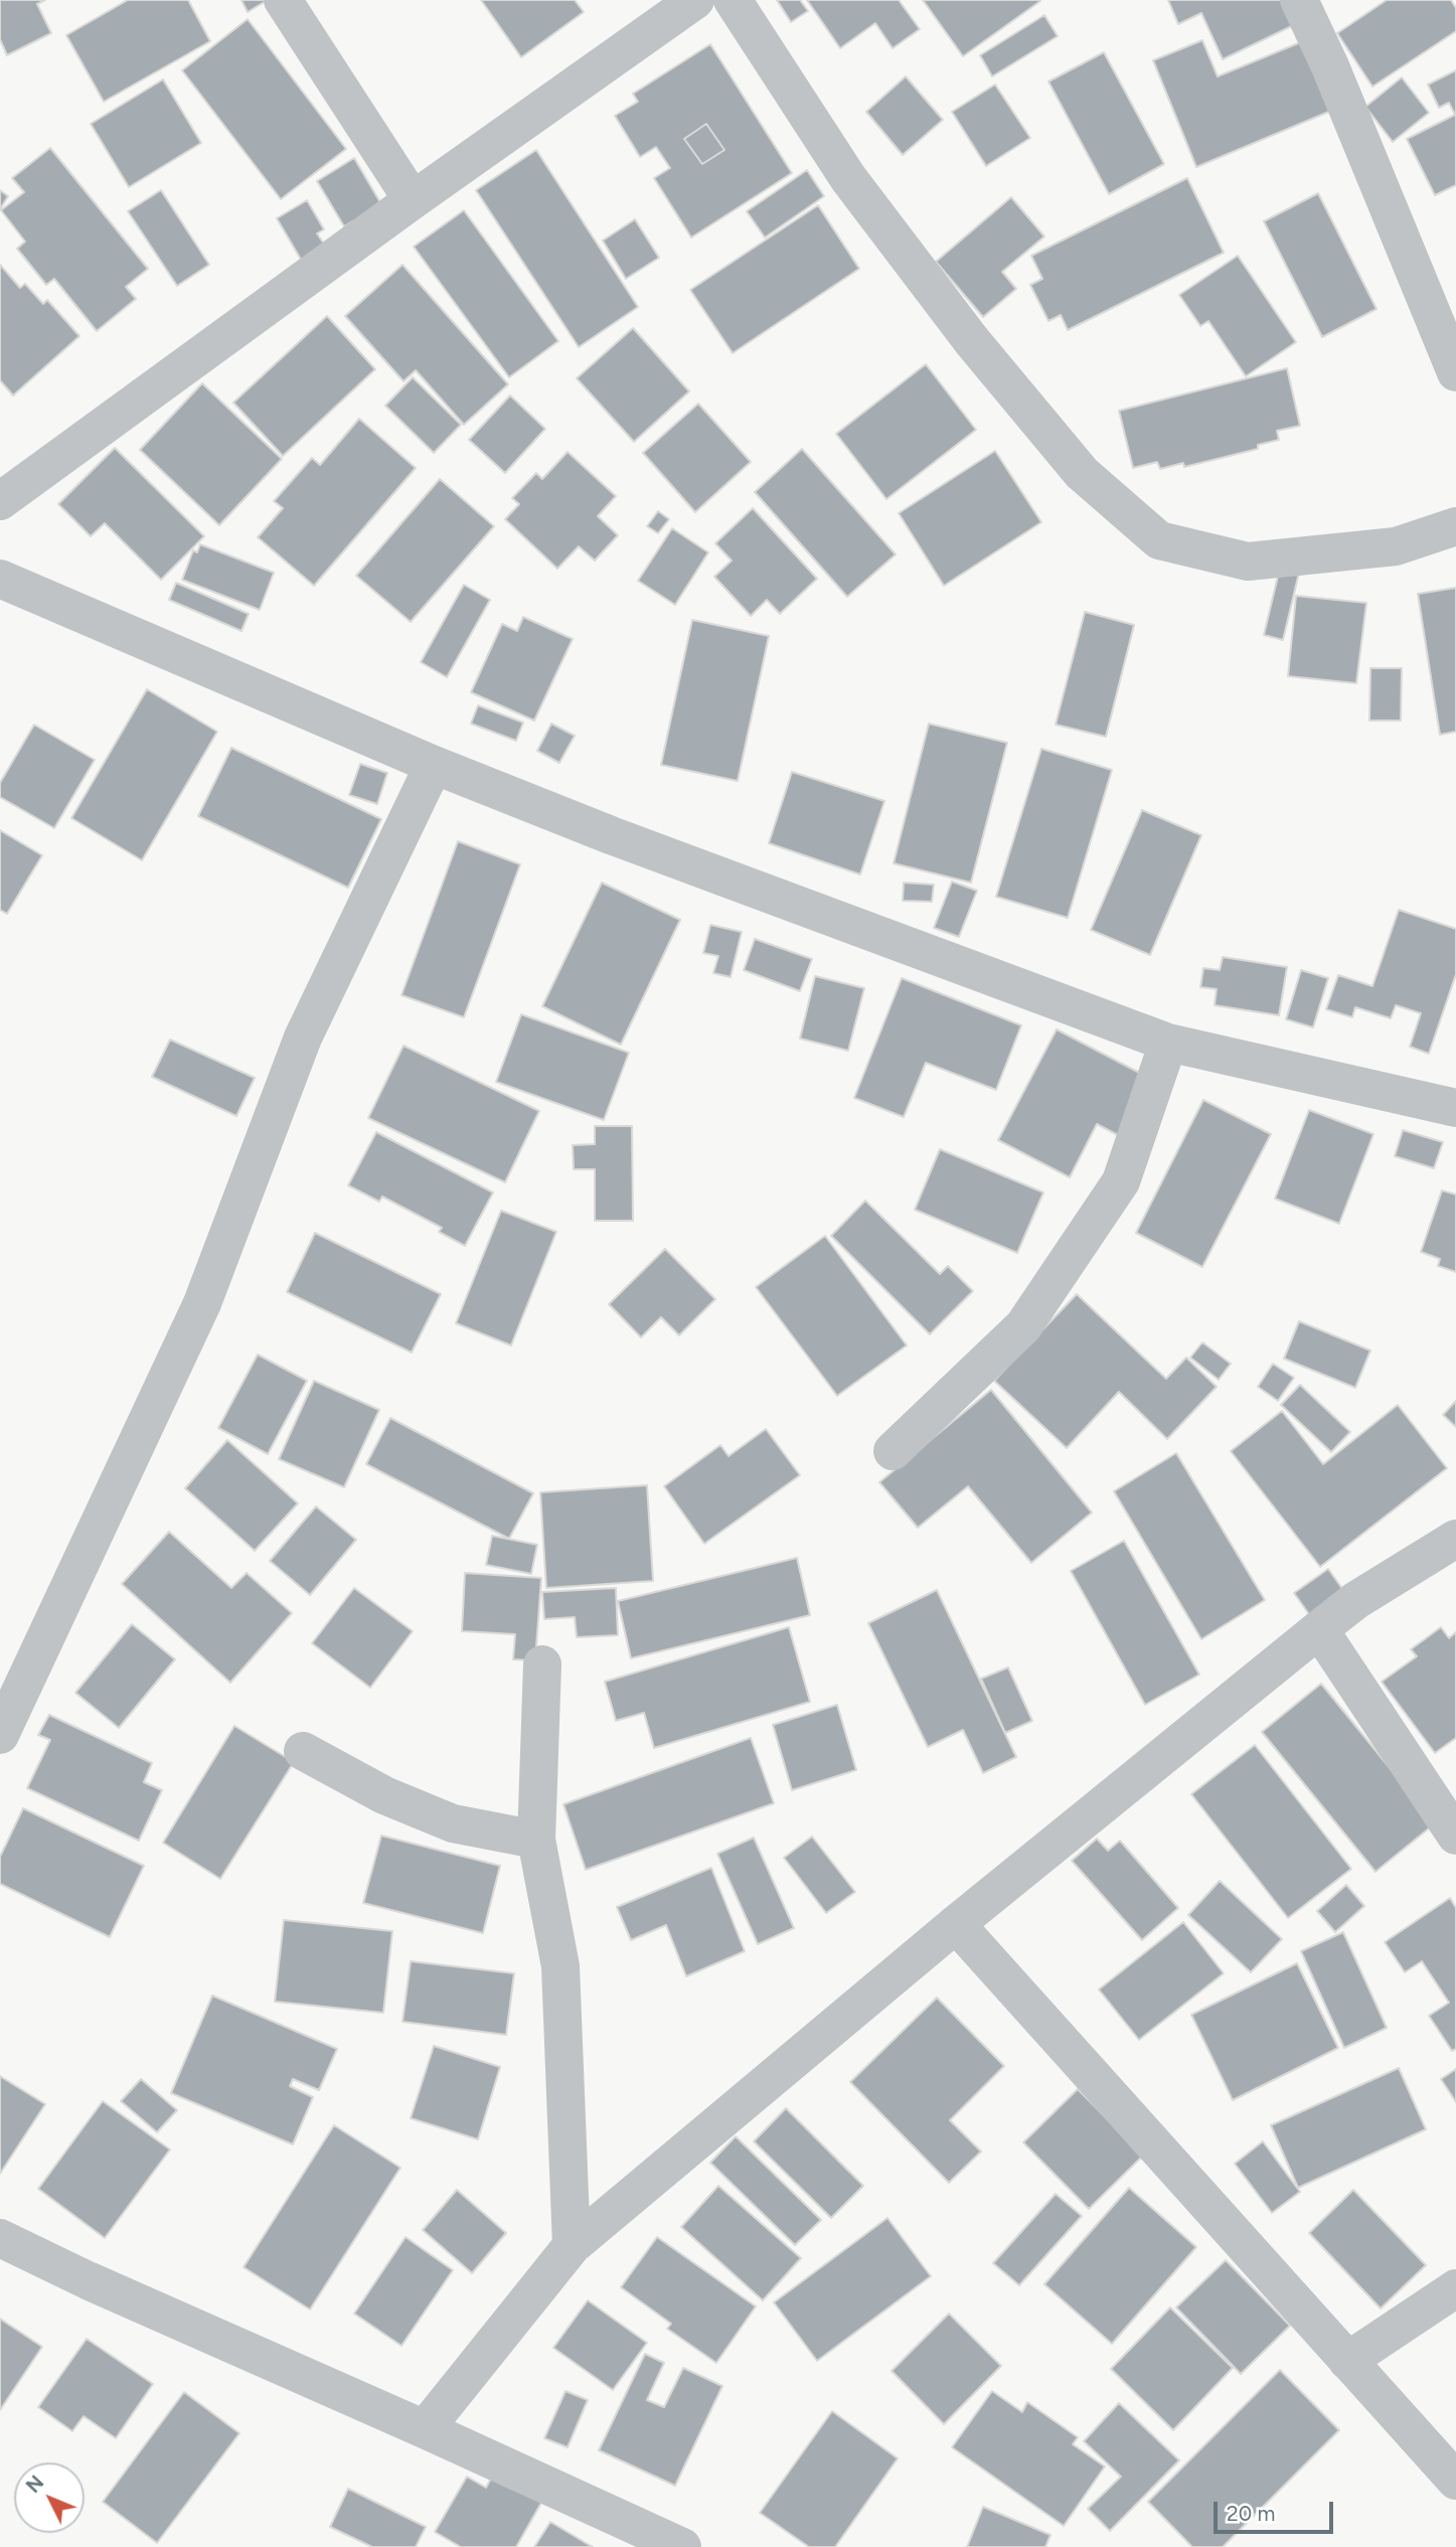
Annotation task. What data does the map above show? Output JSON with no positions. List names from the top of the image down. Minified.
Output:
{"scale_bar":"20 m","north":"top left"}
